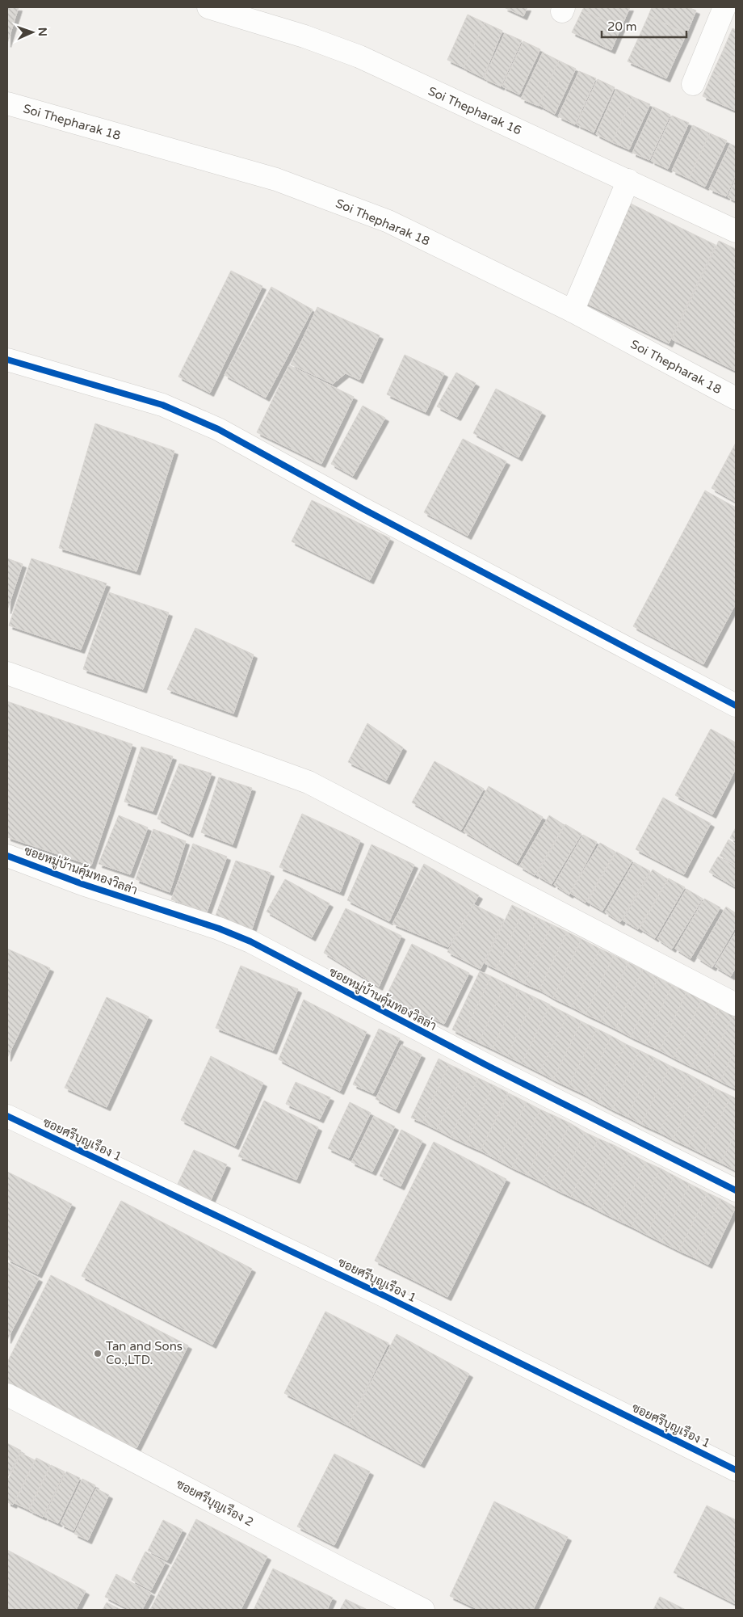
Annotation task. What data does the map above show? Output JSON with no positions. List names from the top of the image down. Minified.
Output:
{"streets":{"street":["Soi Thepharak 16","Soi Thepharak 18","ซอยหมู่บ้านคุ้มทองวิลล่า","ซอยศรีบุญเรือง 1","ซอยศรีบุญเรือง 2"]},"places":["Tan and Sons Co.,LTD."],"scale_bar":"20 m","north":"right"}
